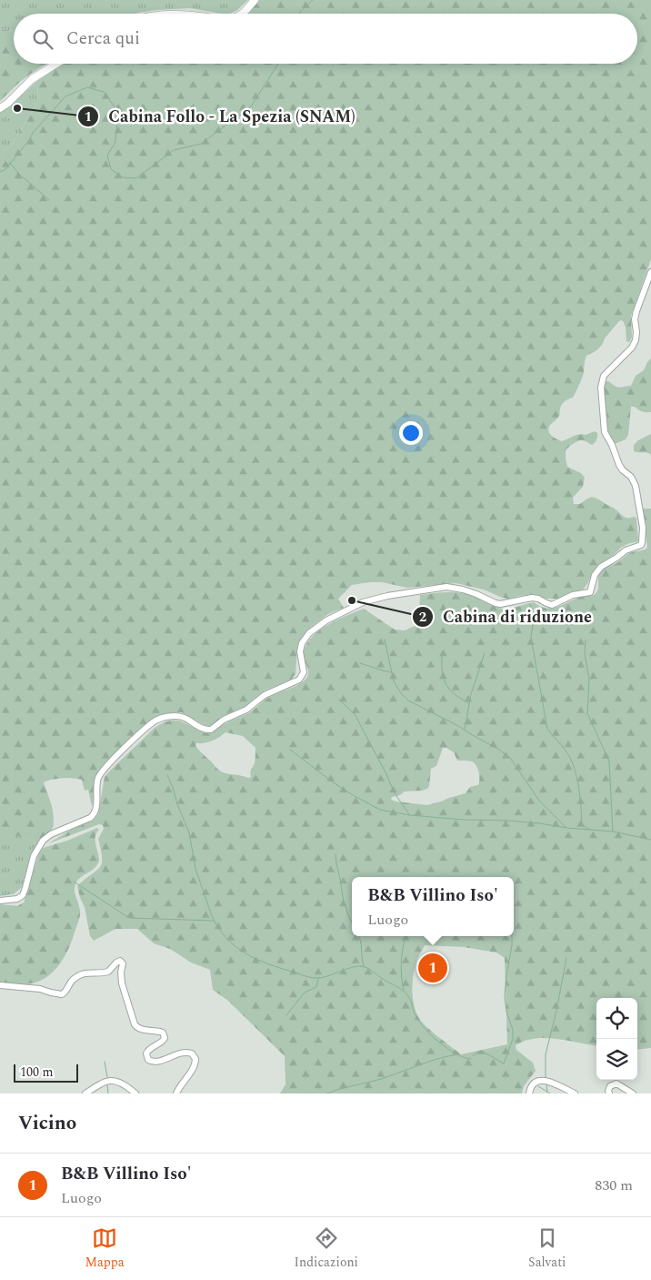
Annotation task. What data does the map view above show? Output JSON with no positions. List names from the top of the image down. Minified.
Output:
{"places":["Cabina Follo - La Spezia (SNAM)","Cabina di riduzione"],"scale_bar":"100 m","page":{"search":"Cerca qui","popup":["B&B Villino Iso'","Luogo"],"pins":"1","scale":"100 m","heading":"Vicino","list":[{"mark":"1","name":"B&B Villino Iso'","note":"Luogo","value":"830 m"}],"nav":["Mappa","Indicazioni","Salvati"]}}
